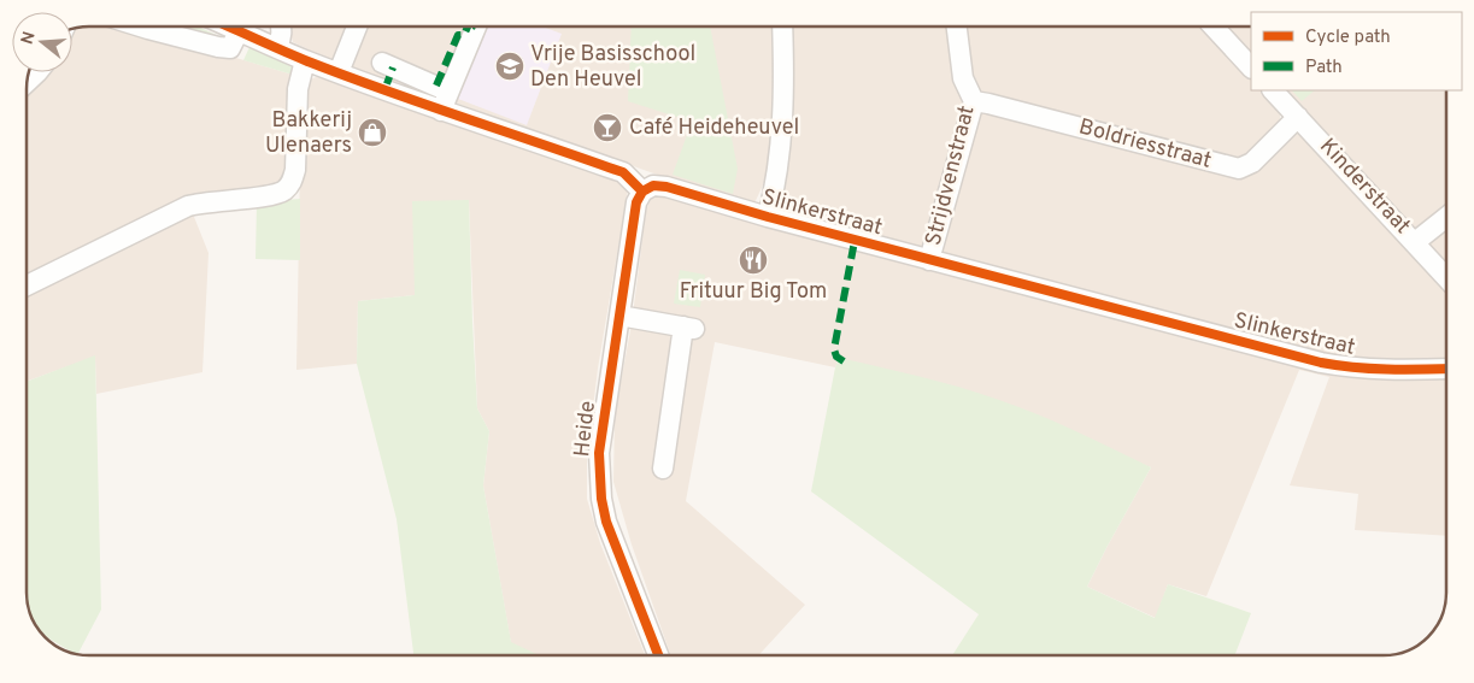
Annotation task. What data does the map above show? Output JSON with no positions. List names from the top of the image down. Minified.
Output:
{"streets":{"street":["Boldriesstraat","Strijdvenstraat","Kinderstraat","Slinkerstraat","Heide"]},"crossings":[["Boldriesstraat","Strijdvenstraat"],["Boldriesstraat","Kinderstraat"],["Strijdvenstraat","Slinkerstraat"],["Slinkerstraat","Heide"]],"places":{"school or university":["Vrije Basisschool Den Heuvel"],"bar":["Café Heideheuvel"],"shop":["Bakkerij Ulenaers"],"restaurant":["Frituur Big Tom"]},"legend":["Cycle path","Path"],"north":"left"}
